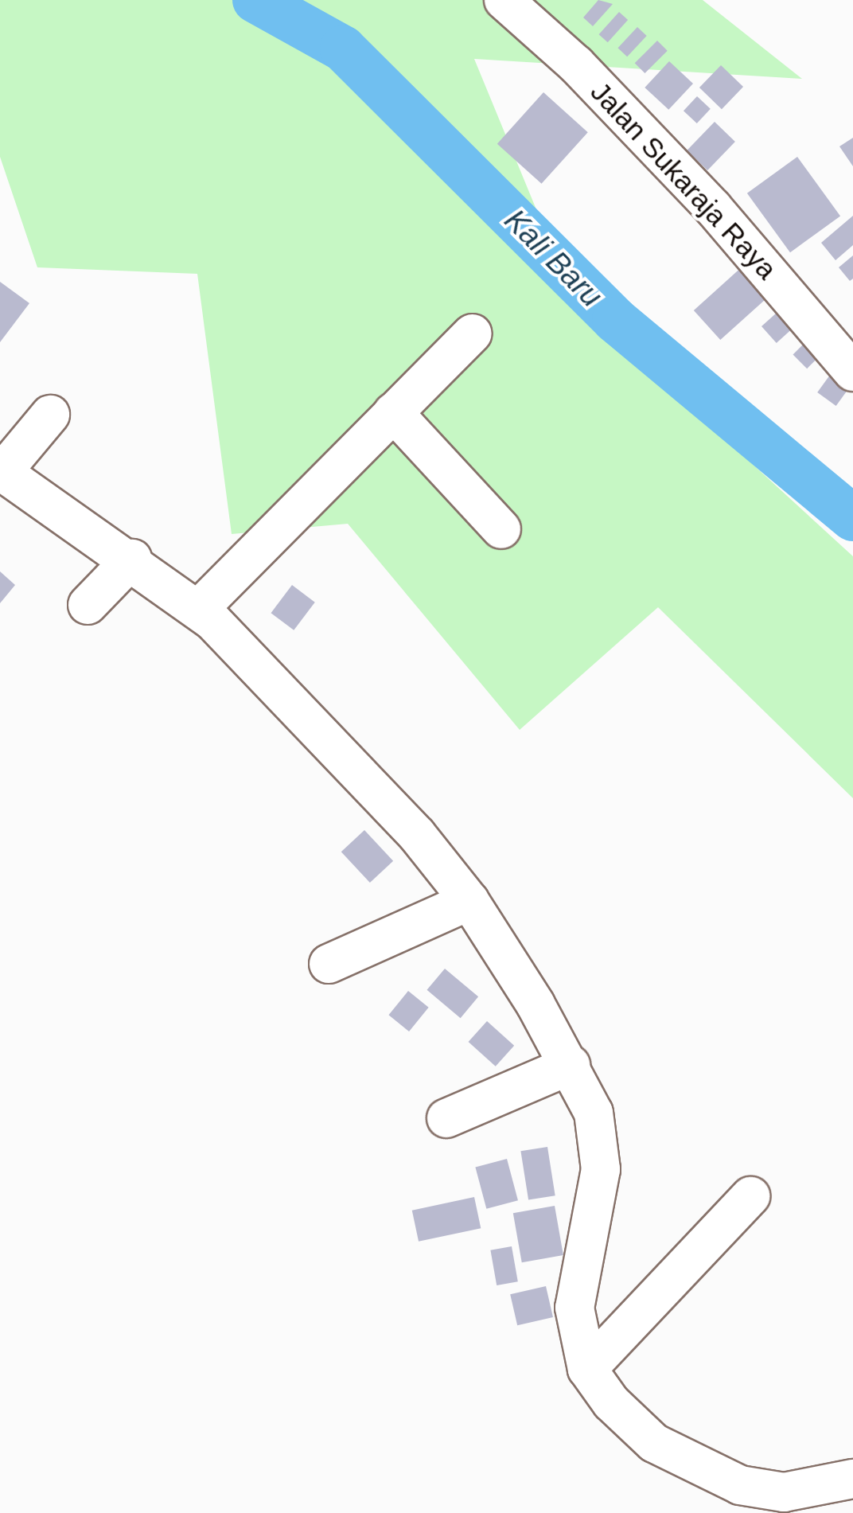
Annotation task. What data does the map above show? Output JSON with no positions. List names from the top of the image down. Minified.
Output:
{"streets":{"street":["Jalan Sukaraja Raya"]},"water":["Kali Baru"]}
